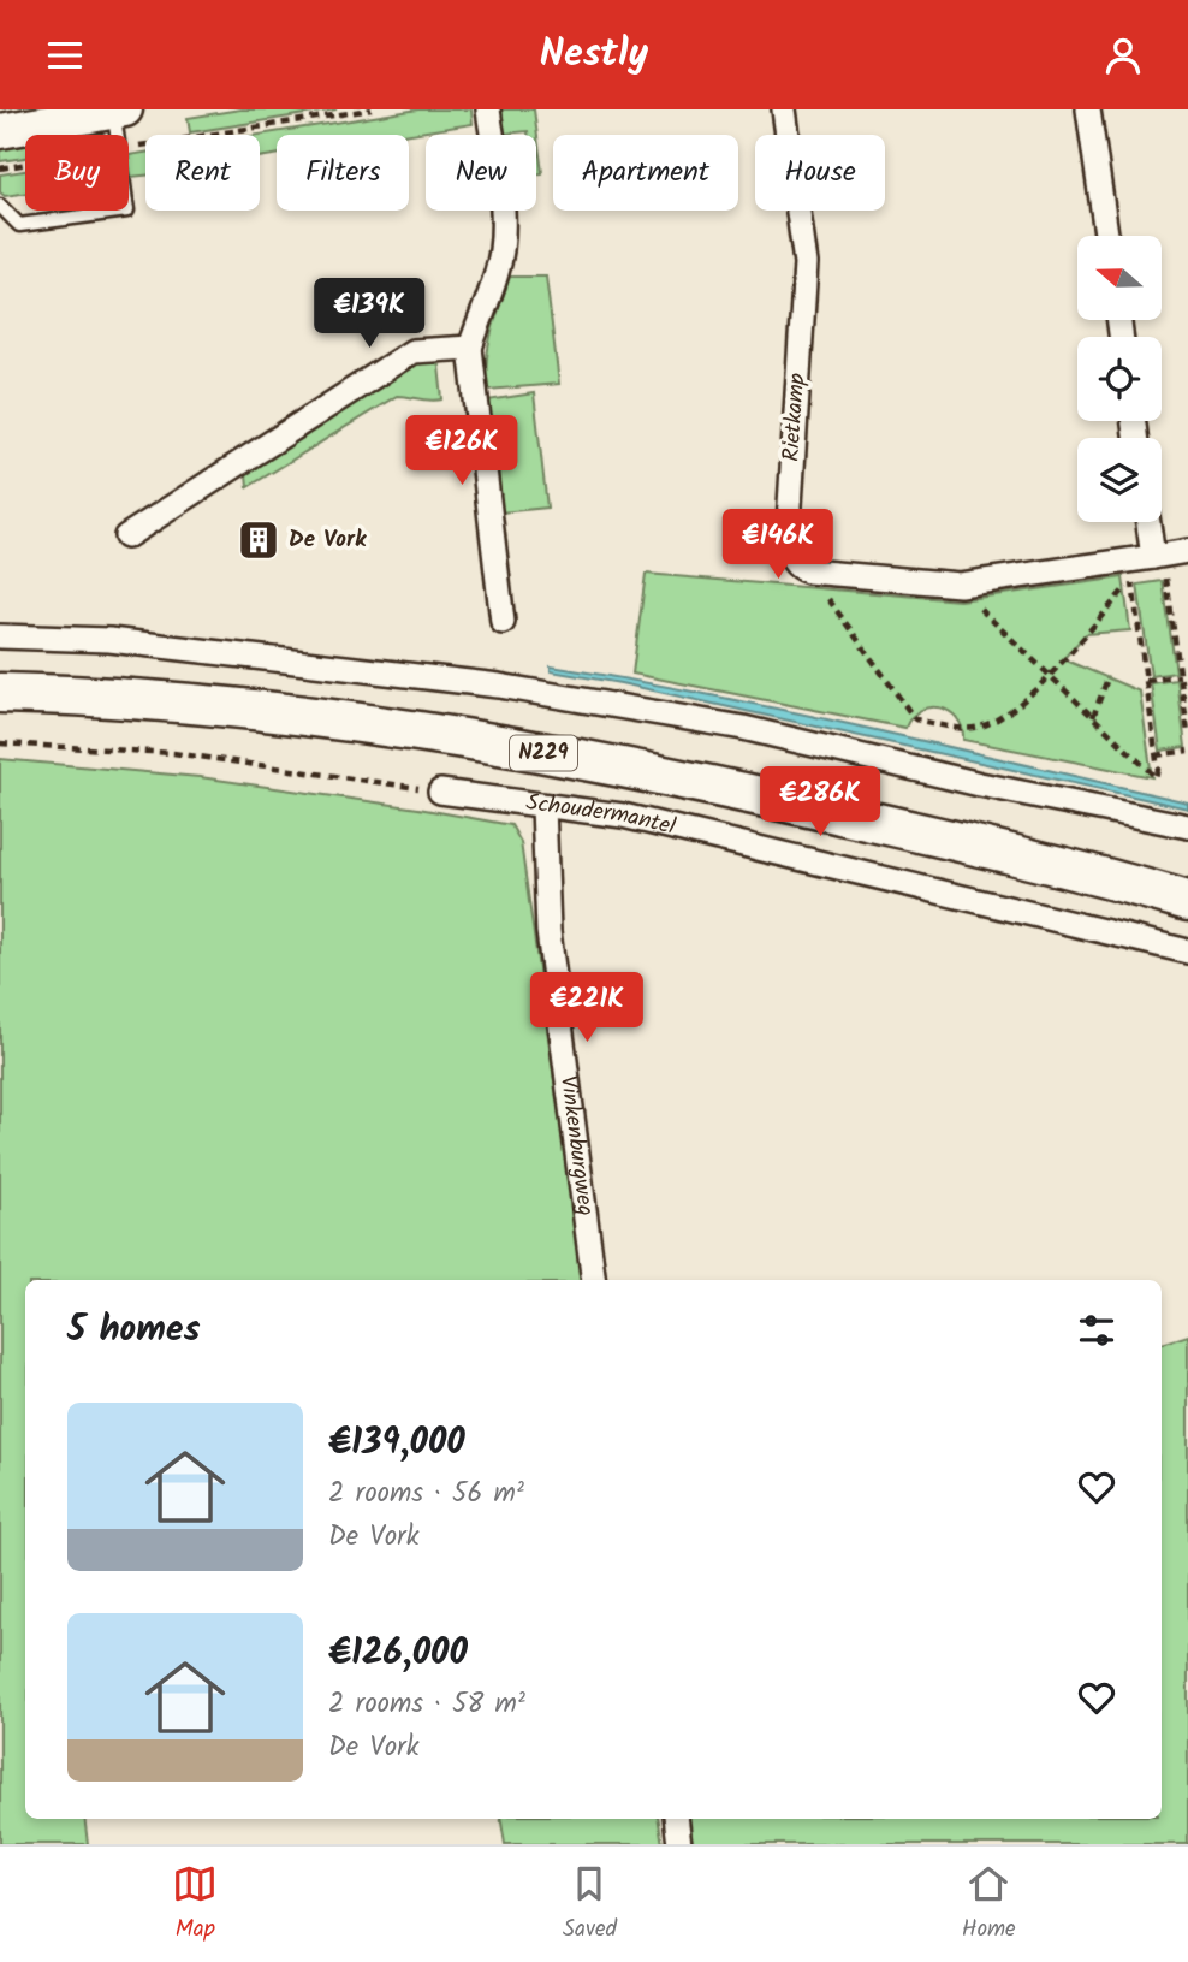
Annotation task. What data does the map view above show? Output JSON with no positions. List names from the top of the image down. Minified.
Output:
{"streets":{"main road":["N229"],"street":["Rietkamp","Schoudermantel","Vinkenburgweg"]},"crossings":[["Schoudermantel","Vinkenburgweg"]],"places":{"building":["De Vork"]},"north":"left","page":{"header":"Nestly","chip":["Buy","Rent","Filters","New","Apartment","House"],"price":["€139K","€126K","€146K","€286K","€221K"],"heading":"5 homes","list":[{"name":"€139,000","note":"2 rooms · 56 m² · De Vork"},{"name":"€126,000","note":"2 rooms · 58 m² · De Vork"}],"tabs":["Map","Saved","Home"]}}
